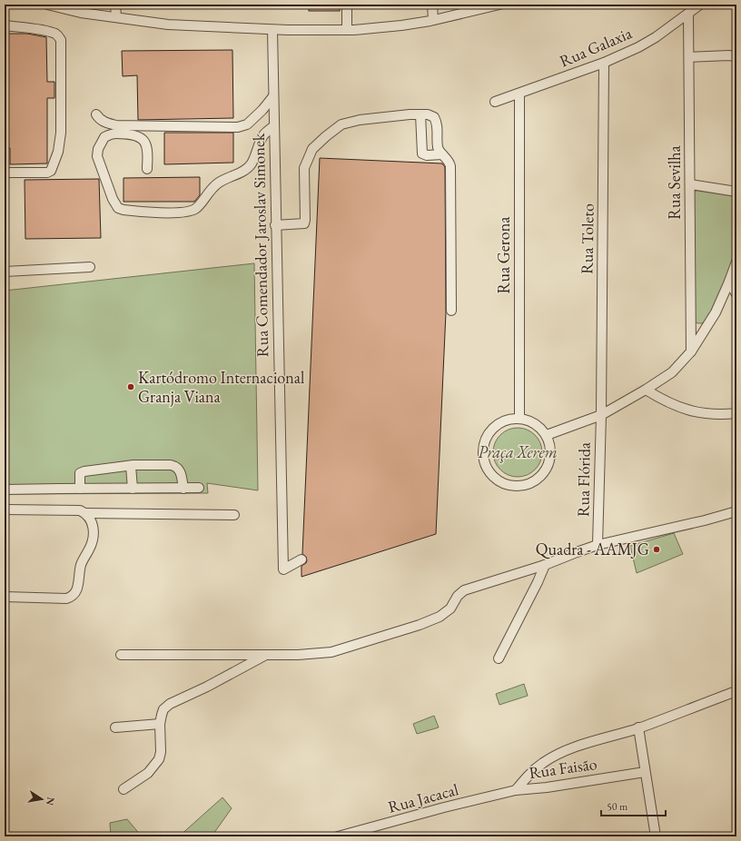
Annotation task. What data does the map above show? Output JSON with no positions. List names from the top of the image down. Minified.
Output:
{"streets":{"street":["Rua Galaxia","Rua Sevilha","Rua Toleto","Rua Comendador Jaroslav Simonek","Rua Gerona","Rua Flórida","Rua Faisão","Rua Jacacal"]},"crossings":[["Rua Galaxia","Rua Sevilha"],["Rua Galaxia","Rua Toleto"],["Rua Galaxia","Rua Gerona"],["Rua Toleto","Rua Flórida"],["Rua Faisão","Rua Jacacal"]],"parks":["Praça Xerem"],"places":["Kartódromo Internacional Granja Viana","Quadra - AAMJG"],"scale_bar":"50 m","north":"right"}
